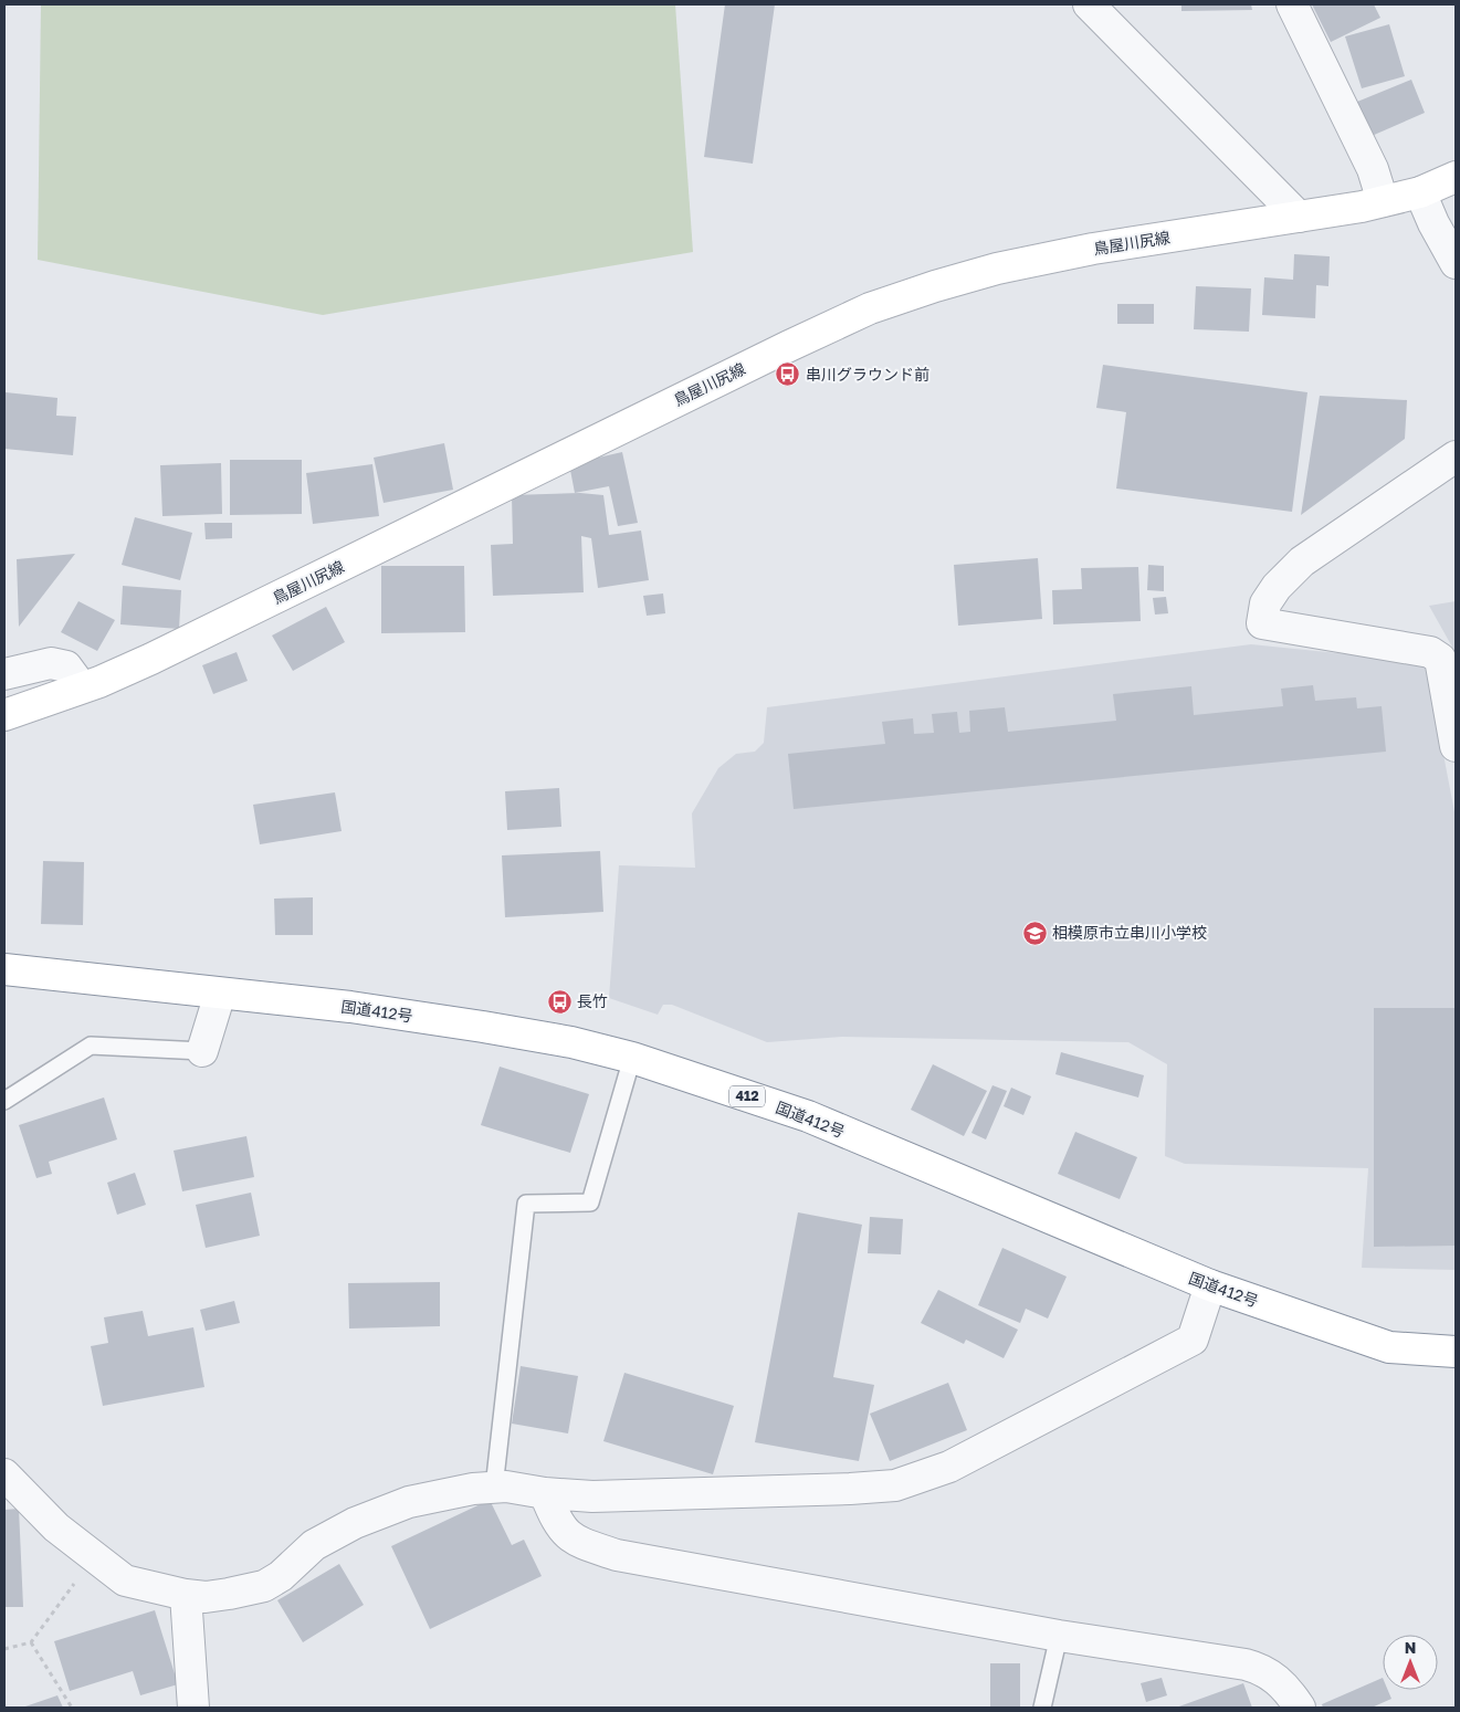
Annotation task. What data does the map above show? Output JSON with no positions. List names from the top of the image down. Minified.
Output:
{"streets":{"main road":["鳥屋川尻線","国道412号","412"]},"places":{"bus stop":["串川グラウンド前","長竹"],"school or university":["相模原市立串川小学校"]},"north":"top"}
